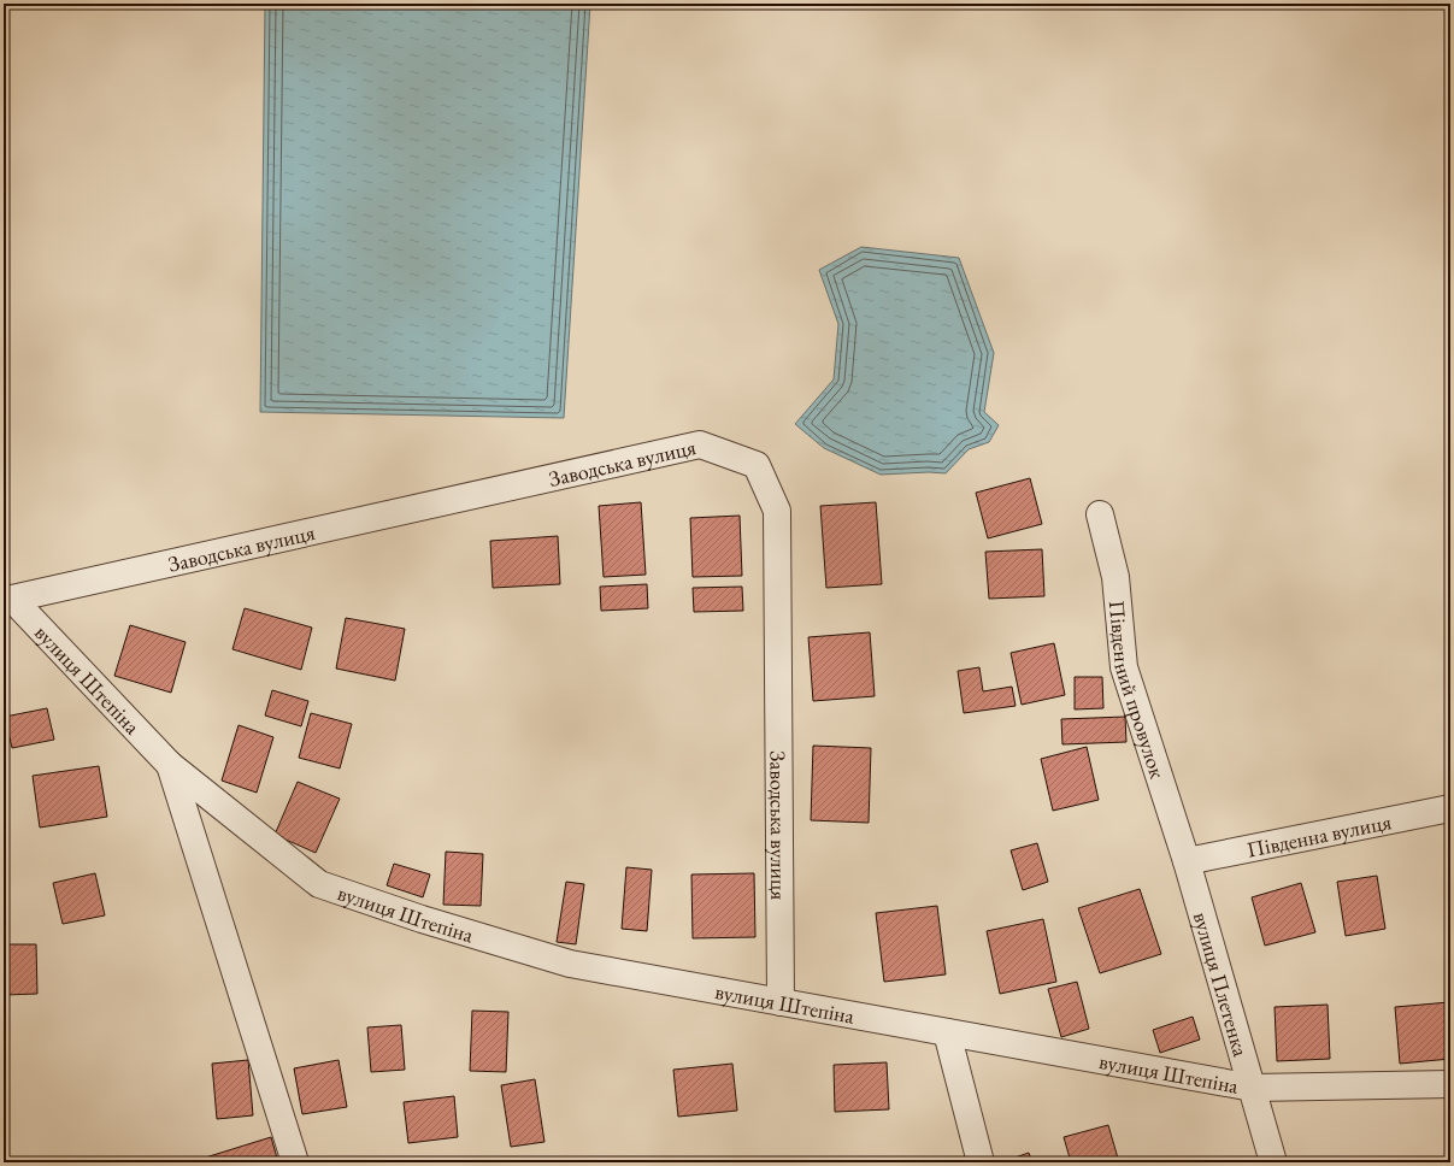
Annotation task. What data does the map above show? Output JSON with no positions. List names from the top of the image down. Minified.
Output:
{"streets":{"street":["Заводська вулиця","вулиця Штепіна","Південний провулок","Південна вулиця","вулиця Плетенка"]},"crossings":[["Заводська вулиця","вулиця Штепіна"],["вулиця Штепіна","вулиця Плетенка"],["Південний провулок","Південна вулиця"],["Південний провулок","вулиця Плетенка"],["Південна вулиця","вулиця Плетенка"]]}
